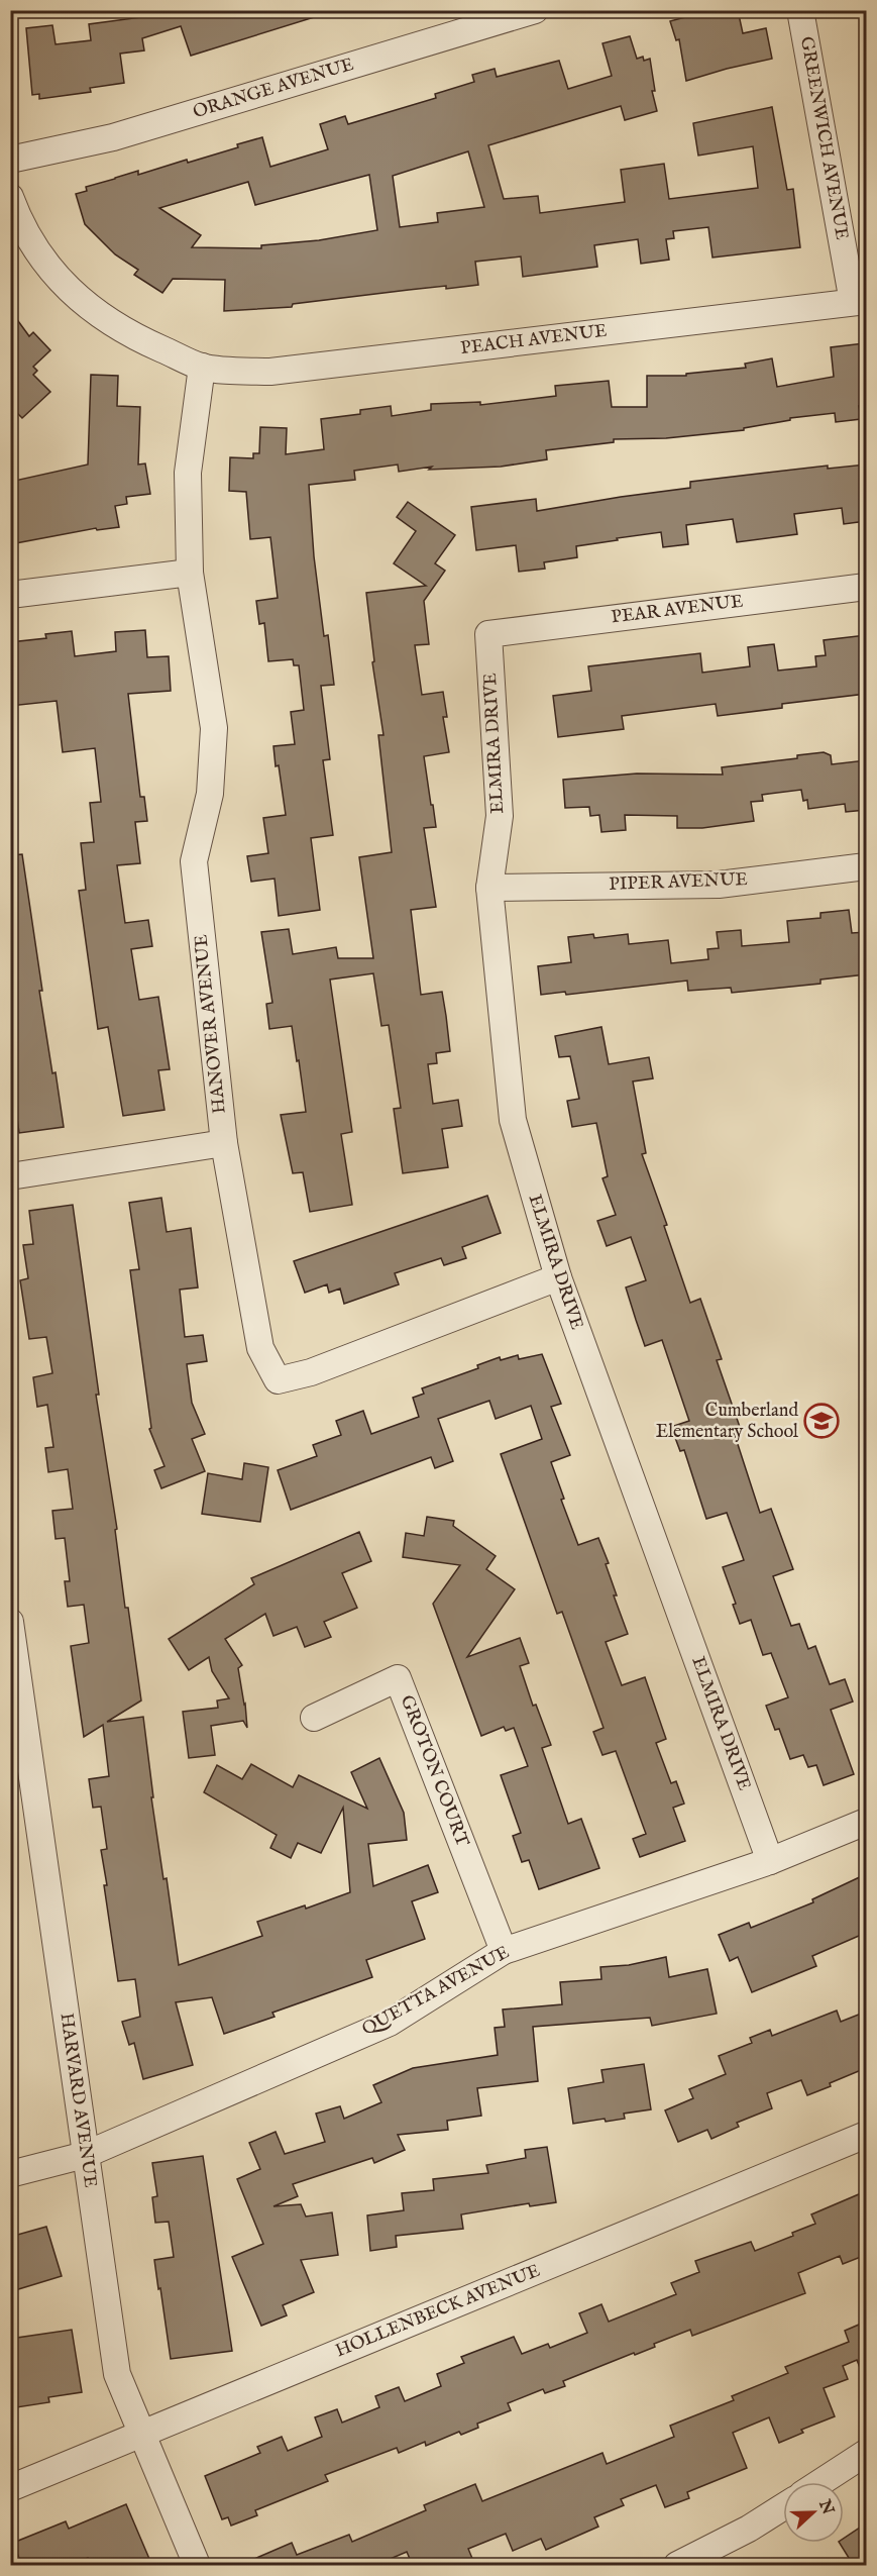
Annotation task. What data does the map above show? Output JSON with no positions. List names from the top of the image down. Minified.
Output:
{"streets":{"street":["ORANGE AVENUE","GREENWICH AVENUE","PEACH AVENUE","PEAR AVENUE","ELMIRA DRIVE","PIPER AVENUE","HANOVER AVENUE","GROTON COURT","QUETTA AVENUE","HARVARD AVENUE","HOLLENBECK AVENUE"]},"crossings":[["GREENWICH AVENUE","PEACH AVENUE"],["PEACH AVENUE","HANOVER AVENUE"],["PEAR AVENUE","ELMIRA DRIVE"],["ELMIRA DRIVE","PIPER AVENUE"],["ELMIRA DRIVE","HANOVER AVENUE"],["ELMIRA DRIVE","QUETTA AVENUE"],["GROTON COURT","QUETTA AVENUE"],["QUETTA AVENUE","HARVARD AVENUE"],["HARVARD AVENUE","HOLLENBECK AVENUE"]],"places":{"school or university":["Cumberland Elementary School"]},"north":"right"}
